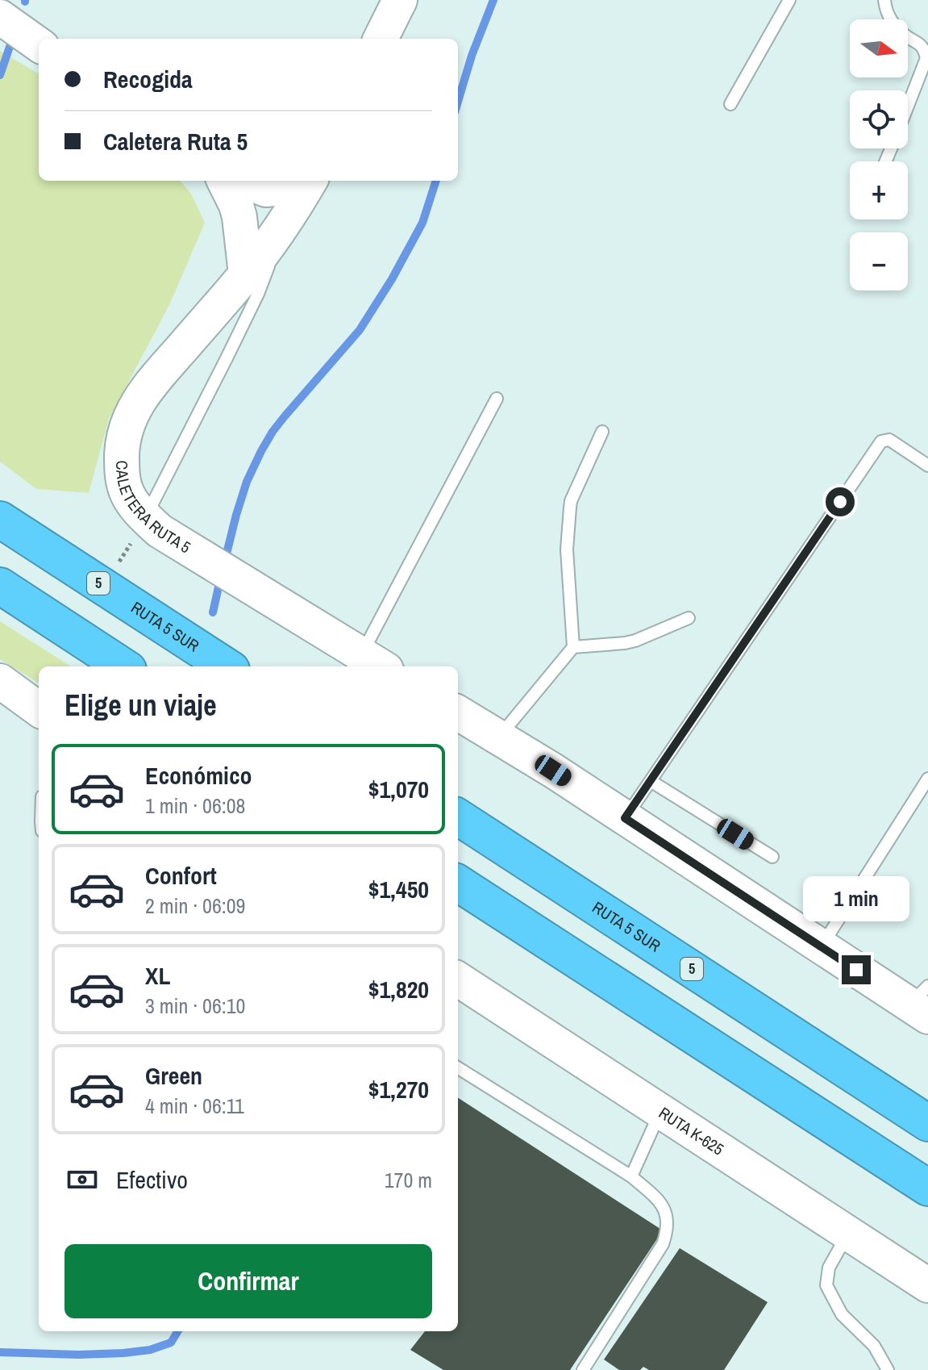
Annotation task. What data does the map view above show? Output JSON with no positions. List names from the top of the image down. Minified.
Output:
{"streets":{"highway":["5","RUTA 5 SUR"],"main road":["CALETERA RUTA 5","RUTA K-625"]},"north":"right","page":{"map_buttons":["+","−"],"banner":["Recogida","Caletera Ruta 5"],"heading":"Elige un viaje","list":[{"name":"Económico","note":"1 min · 06:08","value":"$1,070"},{"name":"Confort","note":"2 min · 06:09","value":"$1,450"},{"name":"XL","note":"3 min · 06:10","value":"$1,820"},{"name":"Green","note":"4 min · 06:11","value":"$1,270"}],"bubble":"1 min","pay":["Efectivo","170 m"],"buttons":"Confirmar"}}
